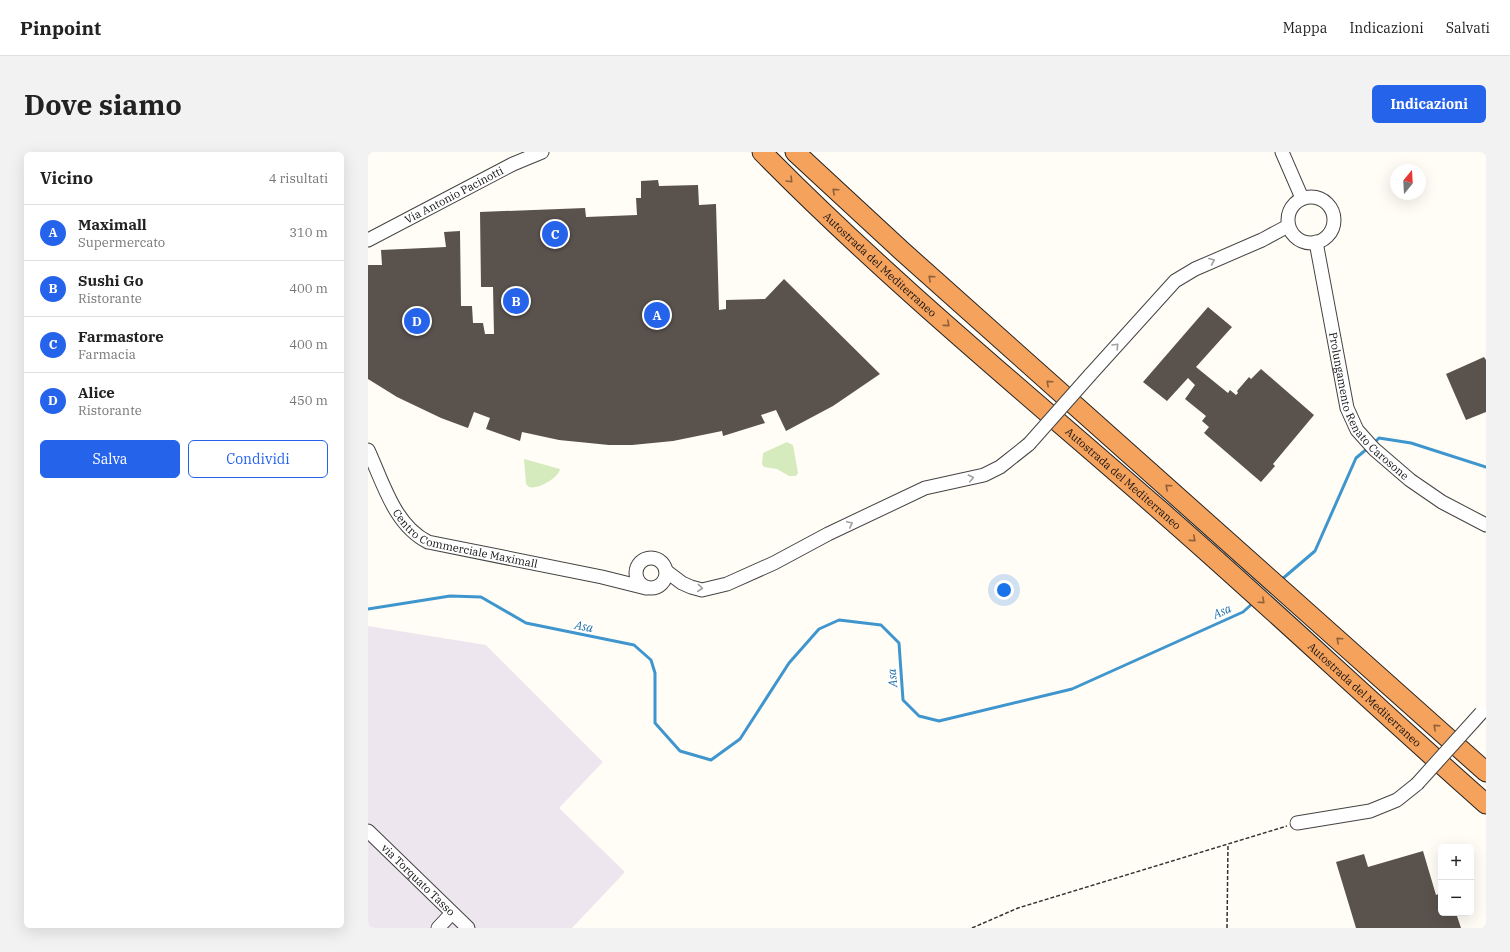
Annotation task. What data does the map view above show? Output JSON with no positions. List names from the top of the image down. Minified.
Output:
{"streets":{"highway":["Autostrada del Mediterraneo"],"street":["Via Antonio Pacinotti","Prolungamento Renato Carosone","Centro Commerciale Maximall","via Torquato Tasso"]},"water":["Asa"],"north":"top","page":{"header":"Pinpoint","nav":["Mappa","Indicazioni","Salvati"],"buttons":["Indicazioni",["Salva","Condividi"]],"title":"Dove siamo","heading":["Vicino","4 risultati"],"list":[{"mark":"A","name":"Maximall","note":"Supermercato","value":"310 m"},{"mark":"B","name":"Sushi Go","note":"Ristorante","value":"400 m"},{"mark":"C","name":"Farmastore","note":"Farmacia","value":"400 m"},{"mark":"D","name":"Alice","note":"Ristorante","value":"450 m"}],"pins":["C","B","A","D"],"map_buttons":["+","−"]}}
